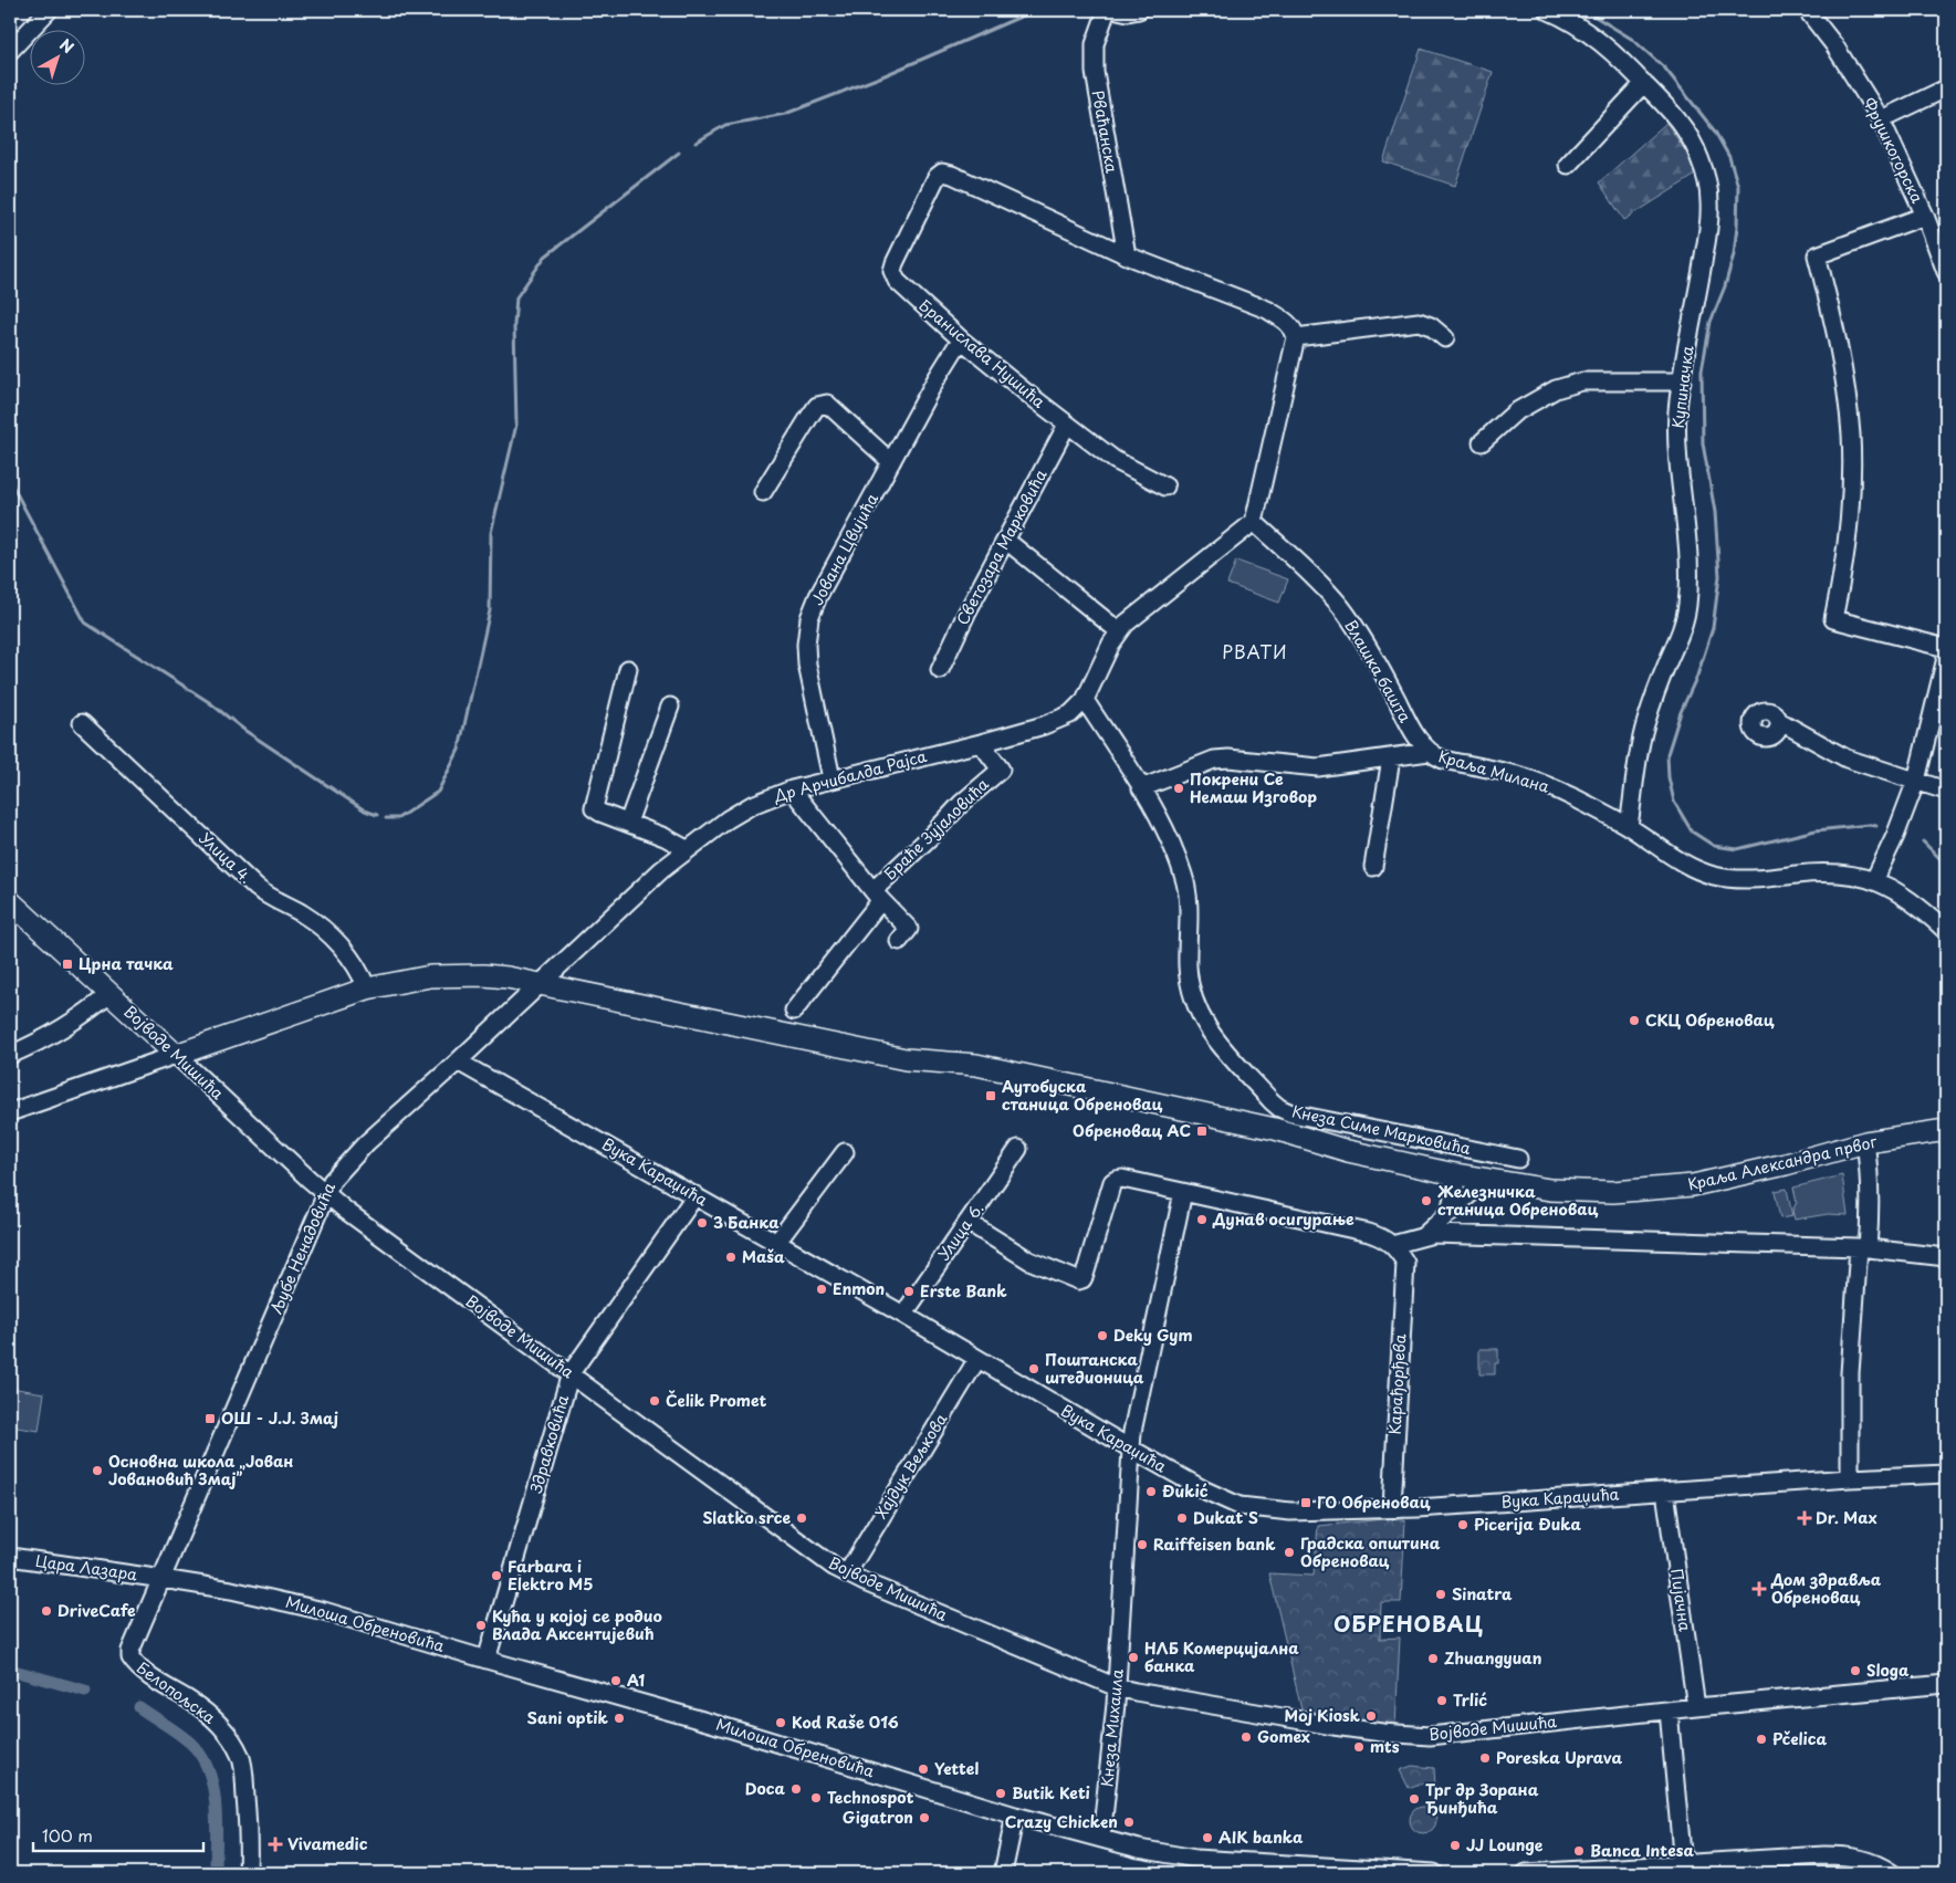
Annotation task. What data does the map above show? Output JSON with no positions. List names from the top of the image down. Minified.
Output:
{"streets":{"main road":["Војводе Мишића","Краља Александра првог"],"street":["Рваћанска","Фрушкогорска","Бранислава Нушића","Купиначка","Светозара Марковића","Јована Цвијића","Влашка башта","Краља Милана","Др Арчибалда Рајса","Браће Зујаловића","Улица 4.","Кнеза Симе Марковића","Вука Караџића","Улица 6.","Љубе Ненадовића","Карађорђева","Здравковића","Хајдук Вељкова","Цара Лазара","Пијачна","Милоша Обреновића","Белопољска","Кнеза Михаила"]},"crossings":[["Рваћанска","Бранислава Нушића"],["Бранислава Нушића","Светозара Марковића"],["Бранислава Нушића","Јована Цвијића"],["Купиначка","Краља Милана"],["Јована Цвијића","Др Арчибалда Рајса"],["Влашка башта","Краља Милана"],["Краља Милана","Кнеза Симе Марковића"],["Др Арчибалда Рајса","Браће Зујаловића"],["Др Арчибалда Рајса","Кнеза Симе Марковића"],["Др Арчибалда Рајса","Краља Александра првог"],["Др Арчибалда Рајса","Љубе Ненадовића"],["Улица 4.","Краља Александра првог"],["Војводе Мишића","Краља Александра првог"],["Војводе Мишића","Љубе Ненадовића"],["Војводе Мишића","Здравковића"],["Војводе Мишића","Хајдук Вељкова"],["Војводе Мишића","Пијачна"],["Војводе Мишића","Кнеза Михаила"],["Краља Александра првог","Љубе Ненадовића"],["Краља Александра првог","Карађорђева"],["Вука Караџића","Улица 6."],["Вука Караџића","Љубе Ненадовића"],["Вука Караџића","Карађорђева"],["Вука Караџића","Здравковића"],["Вука Караџића","Хајдук Вељкова"],["Вука Караџића","Пијачна"],["Вука Караџића","Кнеза Михаила"],["Љубе Ненадовића","Цара Лазара"],["Љубе Ненадовића","Милоша Обреновића"],["Љубе Ненадовића","Белопољска"],["Здравковића","Милоша Обреновића"],["Цара Лазара","Милоша Обреновића"],["Цара Лазара","Белопољска"],["Милоша Обреновића","Белопољска"],["Милоша Обреновића","Кнеза Михаила"]],"districts":["РВАТИ","ОБРЕНОВАЦ"],"places":{"other":["Покрени Се Немаш Изговор","СКЦ Обреновац","Железничка станица Обреновац","Дунав осигурање","3 Банка","Maša","Enmon","Erste Bank","Deky Gym","Поштанска штедионица","Čelik Promet","Основна школа „Јован Јовановић Змај”","Đukić","Slatko srce","Dukat S","Picerija Đuka","Raiffeisen bank","Градска општина Обреновац","Farbara i Elektro M5","Sinatra","DriveCafe","Кућа у којој се родио Влада Аксентијевић","НЛБ Комерцијална банка","Zhuangyuan","Sloga","A1","Trlić","Moj Kiosk","Sani optik","Kod Raše 016","Gomex","Pčelica","mts","Poreska Uprava","Yettel","Doca","Butik Keti","Technospot","Трг др Зорана Ђинђића","Gigatron","Crazy Chicken","AIK banka","JJ Lounge","Banca Intesa"],"transit":["Црна тачка","Аутобуска станица Обреновац","Обреновац АС","ОШ - Ј.Ј. Змај","ГО Обреновац"],"health":["Dr. Max","Дом здравља Обреновац","Vivamedic"]},"scale_bar":"100 m","north":"top right"}
